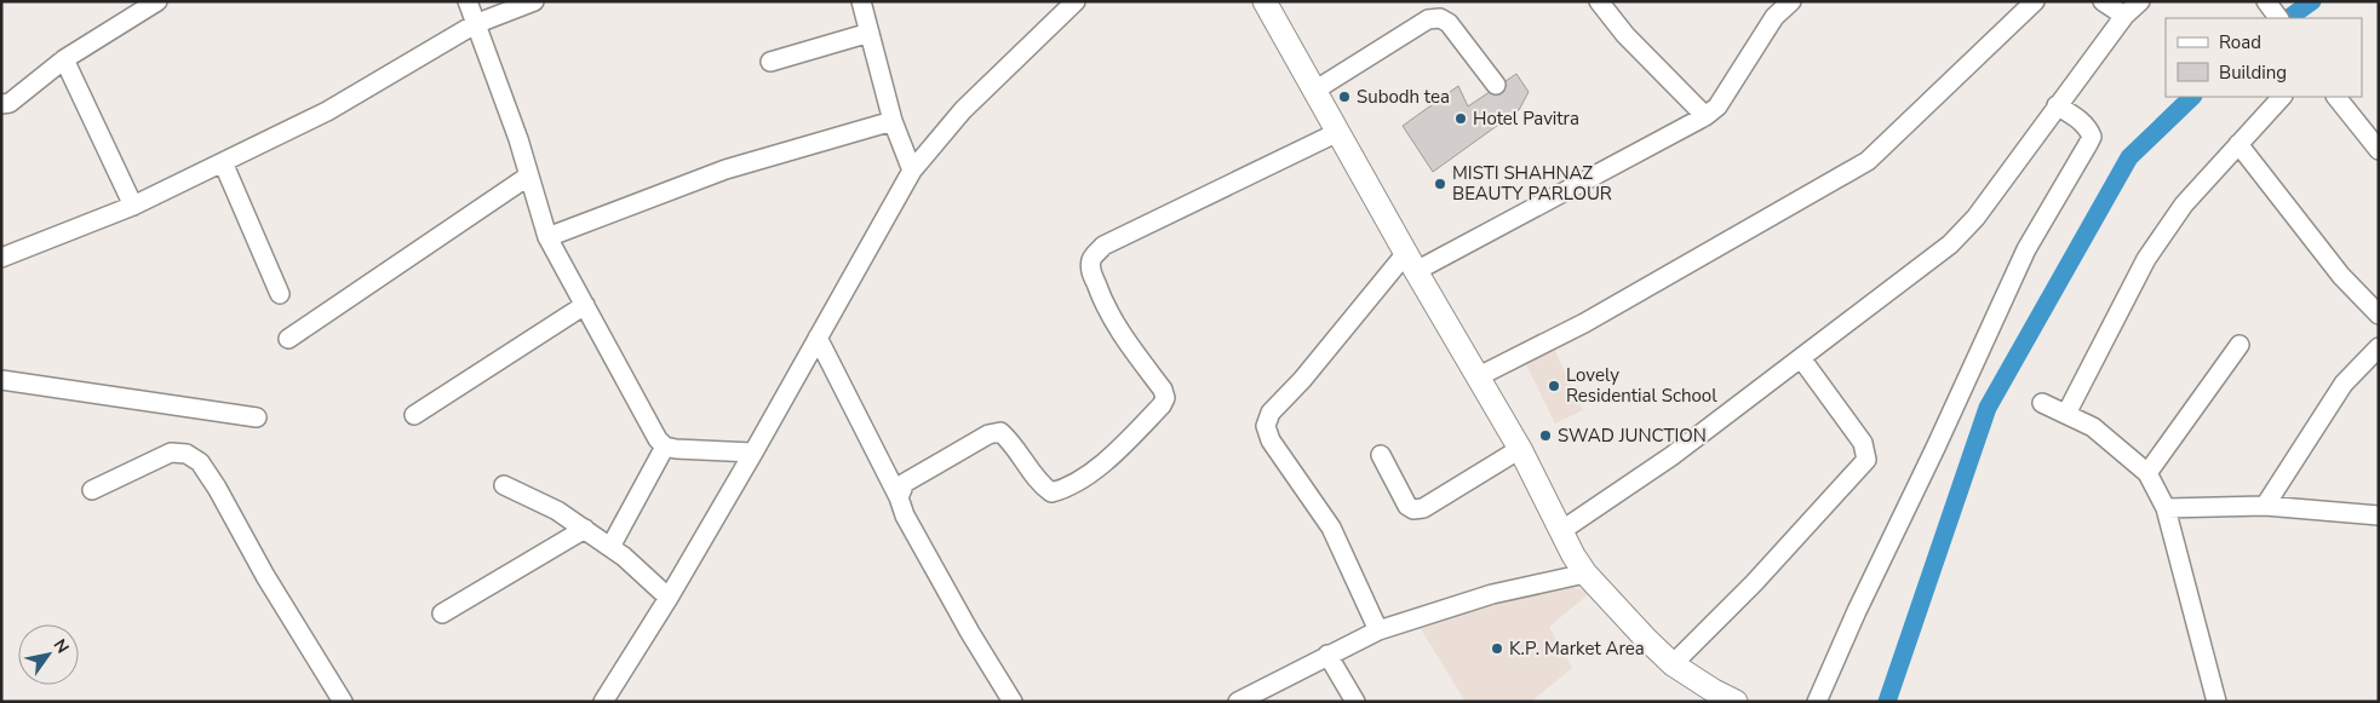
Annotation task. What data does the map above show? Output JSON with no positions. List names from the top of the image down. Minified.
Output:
{"places":["Subodh tea","Hotel Pavitra","MISTI SHAHNAZ BEAUTY PARLOUR","Lovely Residential School","SWAD JUNCTION","K.P. Market Area"],"legend":["Road","Building"],"north":"top right"}
